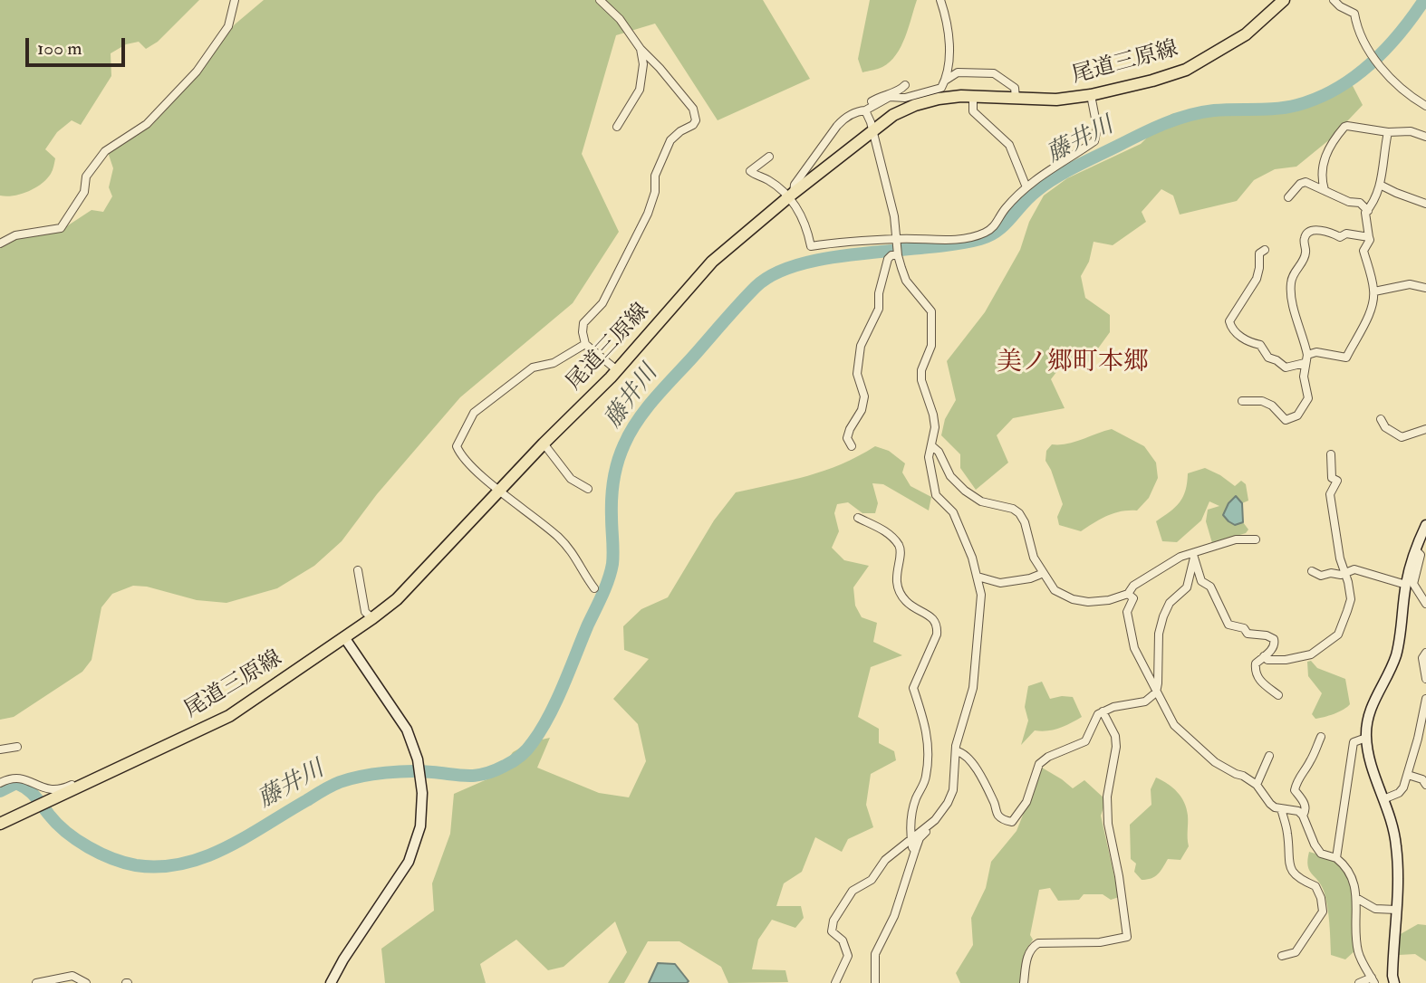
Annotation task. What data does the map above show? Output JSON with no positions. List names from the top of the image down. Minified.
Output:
{"streets":{"main road":["尾道三原線"]},"districts":["美ノ郷町本郷"],"water":["藤井川"],"scale_bar":"100 m"}
